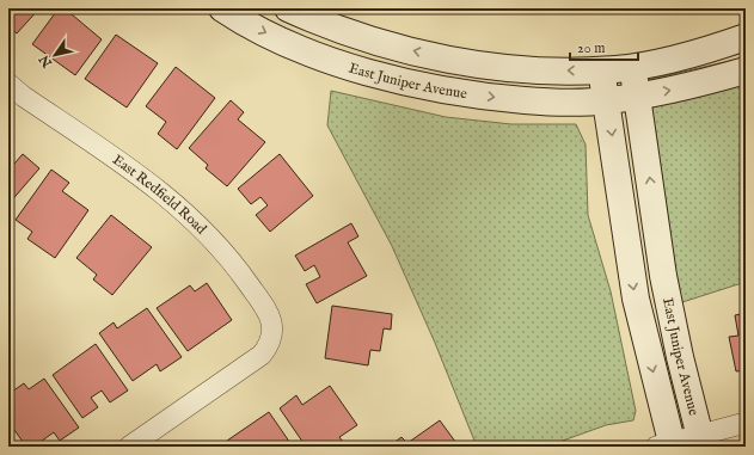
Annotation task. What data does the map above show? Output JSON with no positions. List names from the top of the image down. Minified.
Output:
{"streets":{"street":["East Juniper Avenue","East Redfield Road"]},"scale_bar":"20 m","north":"bottom left"}
